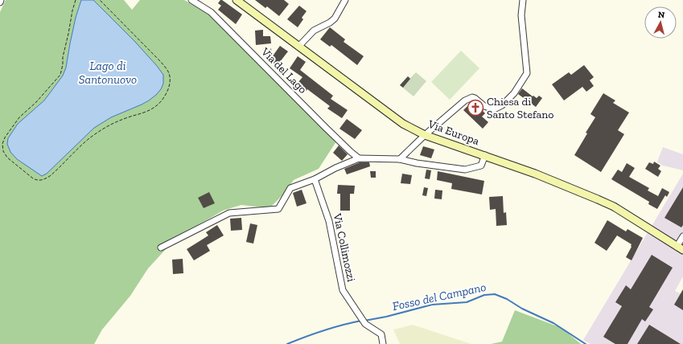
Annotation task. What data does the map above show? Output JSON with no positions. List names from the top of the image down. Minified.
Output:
{"streets":{"main road":["Via Europa"],"street":["Via del Lago","Via Collimozzi"]},"water":["Lago di Santonuovo","Fosso del Campano"],"places":{"church":["Chiesa di Santo Stefano"]},"north":"top"}
